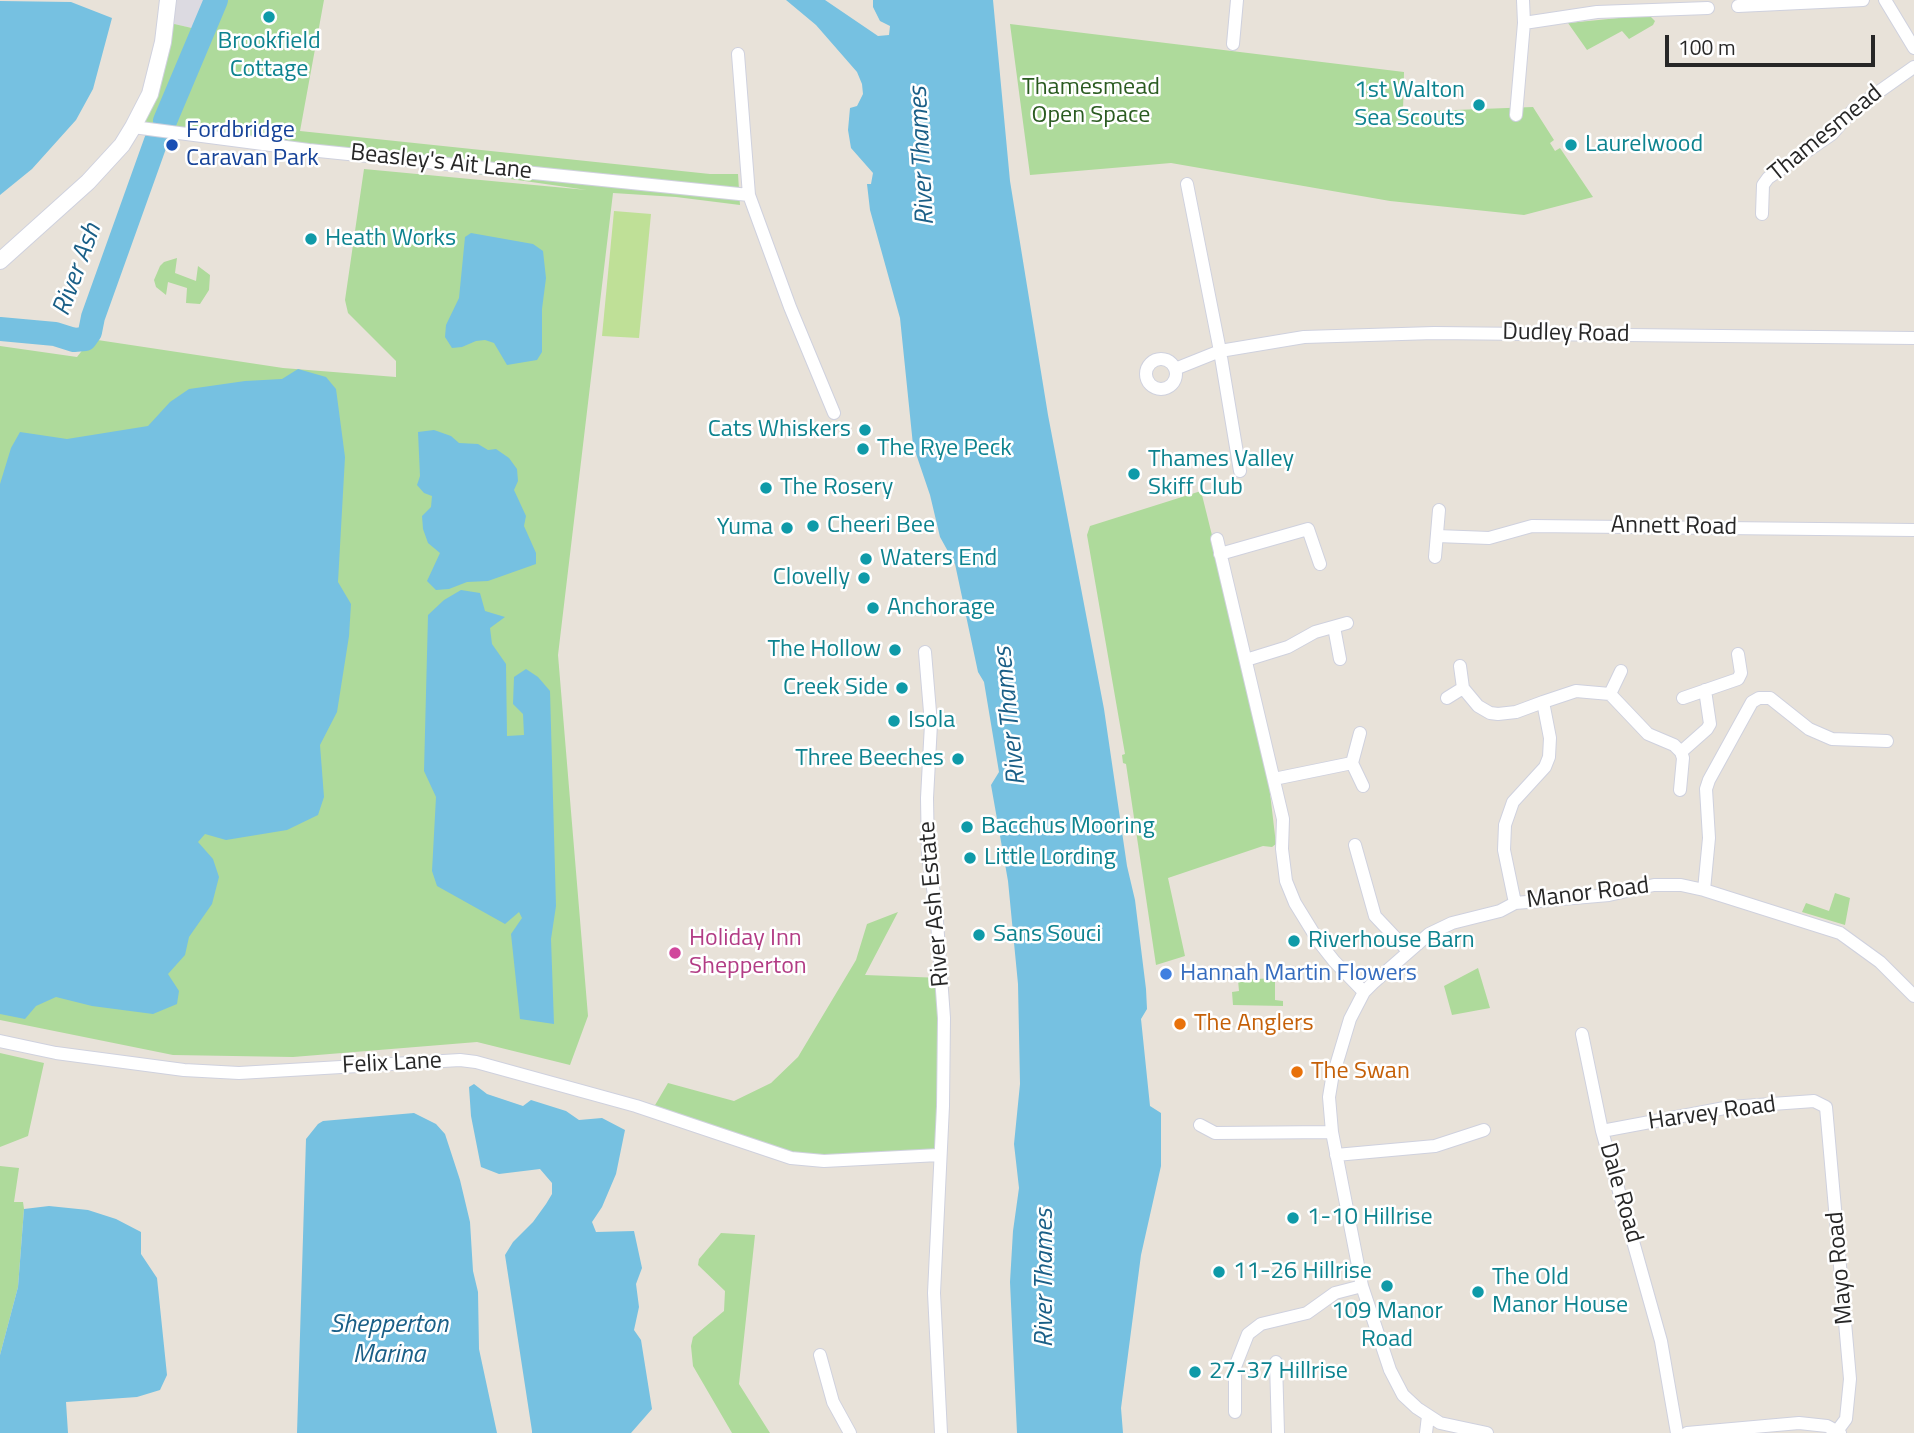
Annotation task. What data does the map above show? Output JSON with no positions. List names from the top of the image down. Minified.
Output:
{"streets":{"street":["Thamesmead","Beasley's Ait Lane","Dudley Road","Annett Road","Manor Road","River Ash Estate","Felix Lane","Harvey Road","Dale Road","Mayo Road"]},"crossings":[["River Ash Estate","Felix Lane"],["Harvey Road","Dale Road"],["Harvey Road","Mayo Road"]],"water":["River Thames","River Ash","Shepperton Marina"],"parks":["Thamesmead Open Space"],"places":["Brookfield Cottage","1st Walton Sea Scouts","Fordbridge Caravan Park","Laurelwood","Heath Works","Cats Whiskers","The Rye Peck","Thames Valley Skiff Club","The Rosery","Cheeri Bee","Yuma","Waters End","Clovelly","Anchorage","The Hollow","Creek Side","Isola","Three Beeches","Bacchus Mooring","Little Lording","Sans Souci","Riverhouse Barn","Holiday Inn Shepperton","Hannah Martin Flowers","The Anglers","The Swan","1-10 Hillrise","11-26 Hillrise","109 Manor Road","The Old Manor House","27-37 Hillrise"],"scale_bar":"100 m"}
